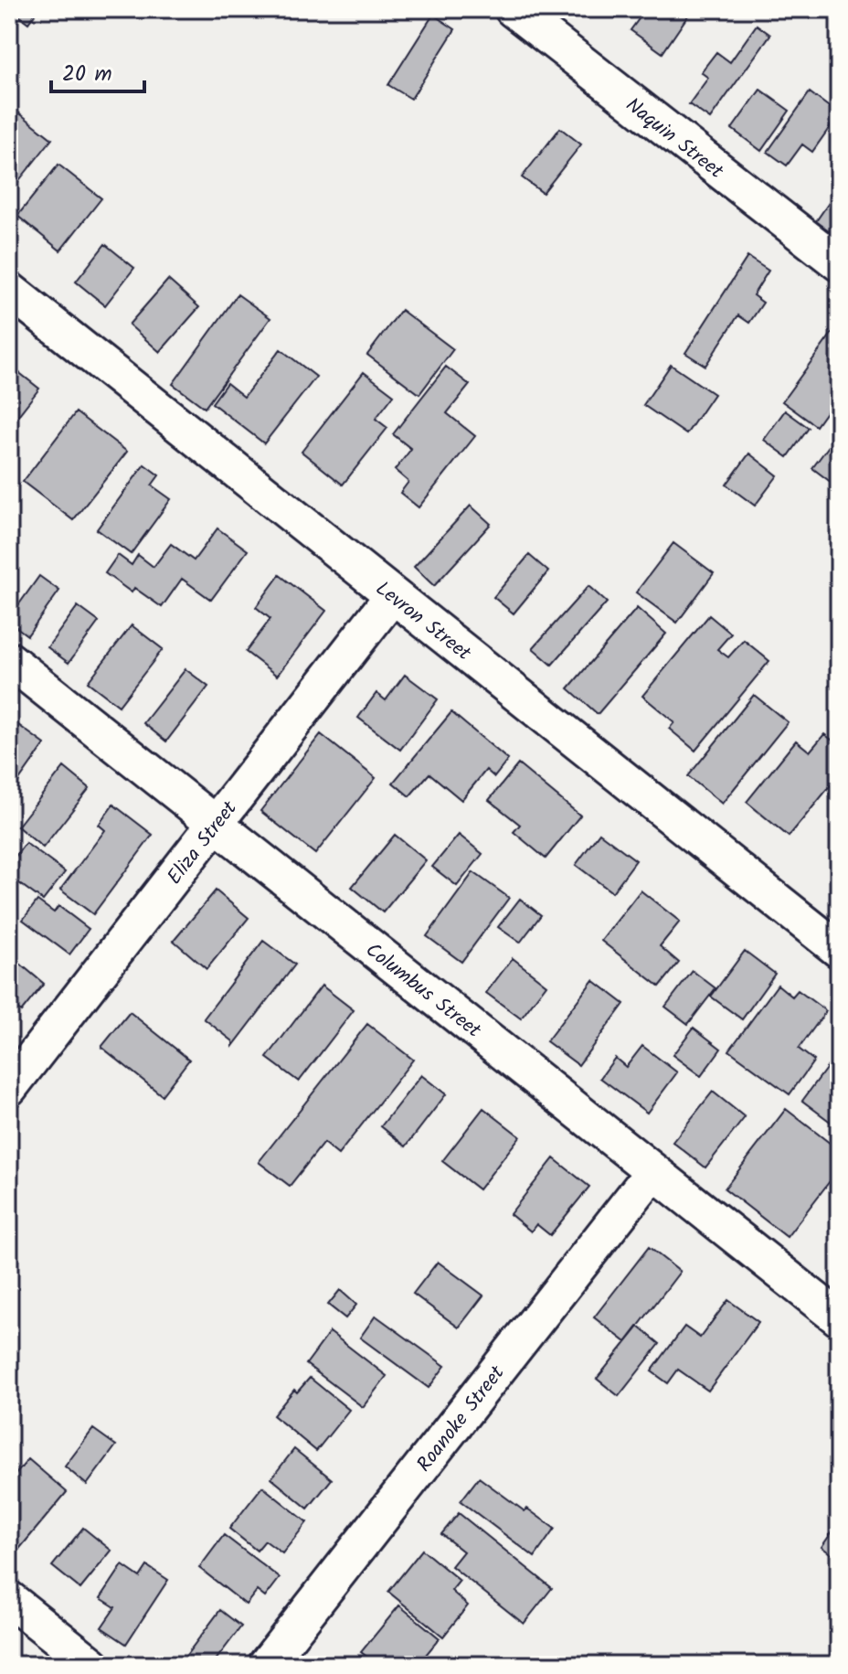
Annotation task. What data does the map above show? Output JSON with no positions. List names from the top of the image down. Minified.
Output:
{"streets":{"street":["Naquin Street","Levron Street","Eliza Street","Columbus Street","Roanoke Street"]},"crossings":[["Levron Street","Eliza Street"],["Eliza Street","Columbus Street"],["Columbus Street","Roanoke Street"]],"scale_bar":"20 m"}
